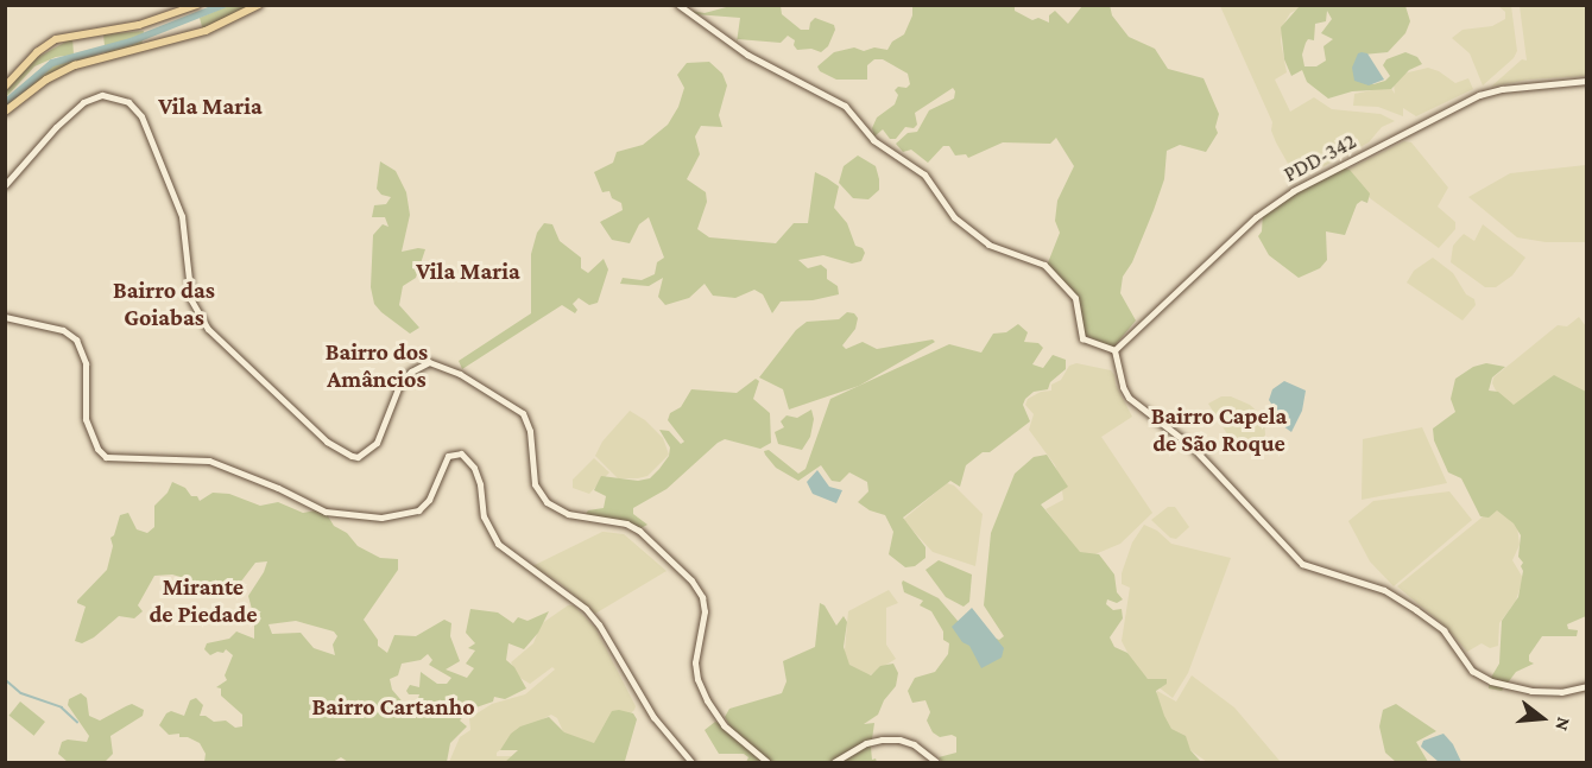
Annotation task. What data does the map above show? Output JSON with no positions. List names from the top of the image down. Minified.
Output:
{"streets":{"street":["PDD-342"]},"districts":["Vila Maria","Vila Maria","Bairro das Goiabas","Bairro dos Amâncios","Bairro Capela de São Roque","Mirante de Piedade","Bairro Cartanho"],"north":"right"}
